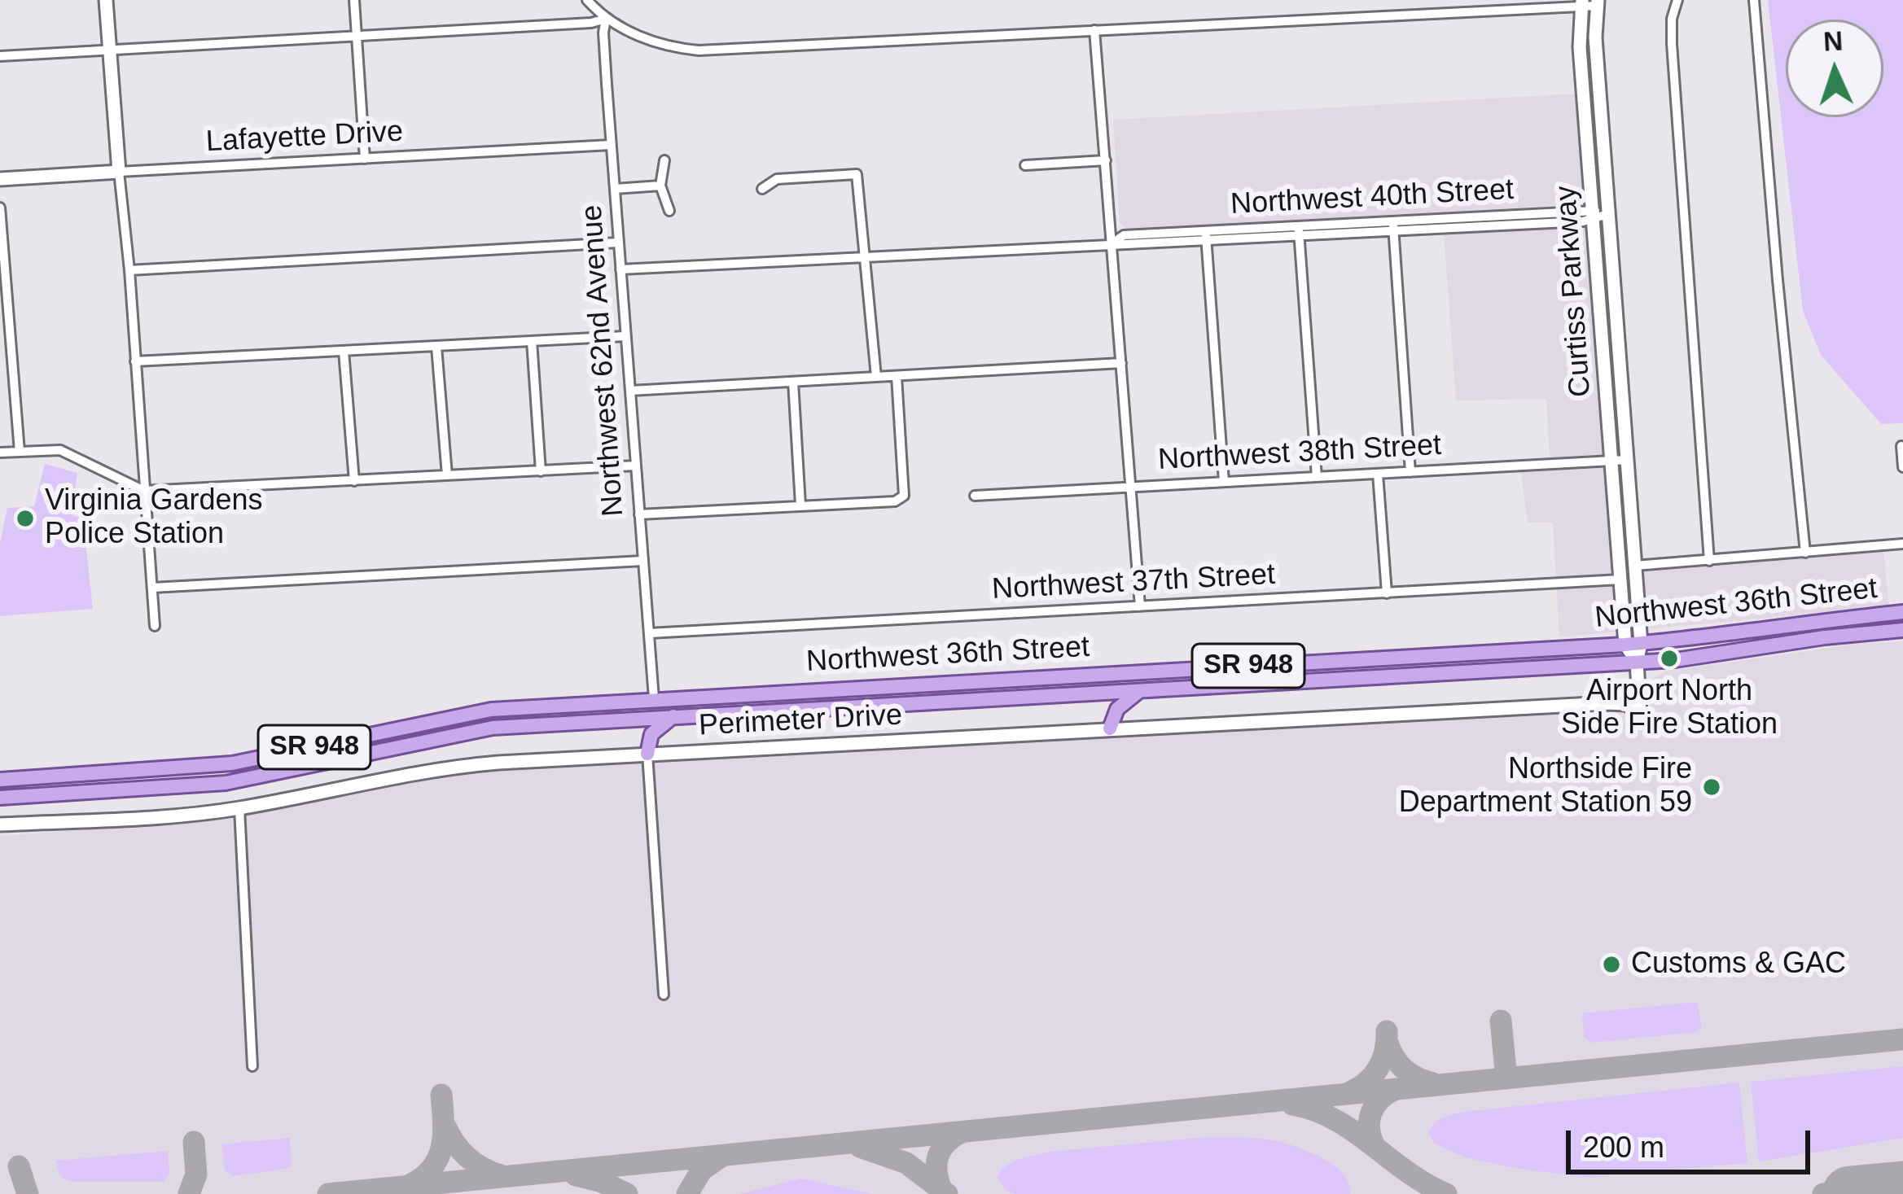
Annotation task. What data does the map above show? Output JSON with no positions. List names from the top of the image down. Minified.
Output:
{"streets":{"main road":["Northwest 36th Street","SR 948"],"street":["Lafayette Drive","Northwest 40th Street","Curtiss Parkway","Northwest 62nd Avenue","Northwest 38th Street","Northwest 37th Street","Perimeter Drive"]},"crossings":[["Lafayette Drive","Northwest 62nd Avenue"],["Northwest 40th Street","Curtiss Parkway"],["Northwest 40th Street","Northwest 62nd Avenue"],["Curtiss Parkway","Northwest 38th Street"],["Curtiss Parkway","Northwest 37th Street"],["Curtiss Parkway","Northwest 36th Street"],["Northwest 62nd Avenue","Northwest 37th Street"],["Northwest 62nd Avenue","Northwest 36th Street"]],"places":["Virginia Gardens Police Station","Airport North Side Fire Station","Northside Fire Department Station 59","Customs & GAC"],"scale_bar":"200 m","north":"top"}
